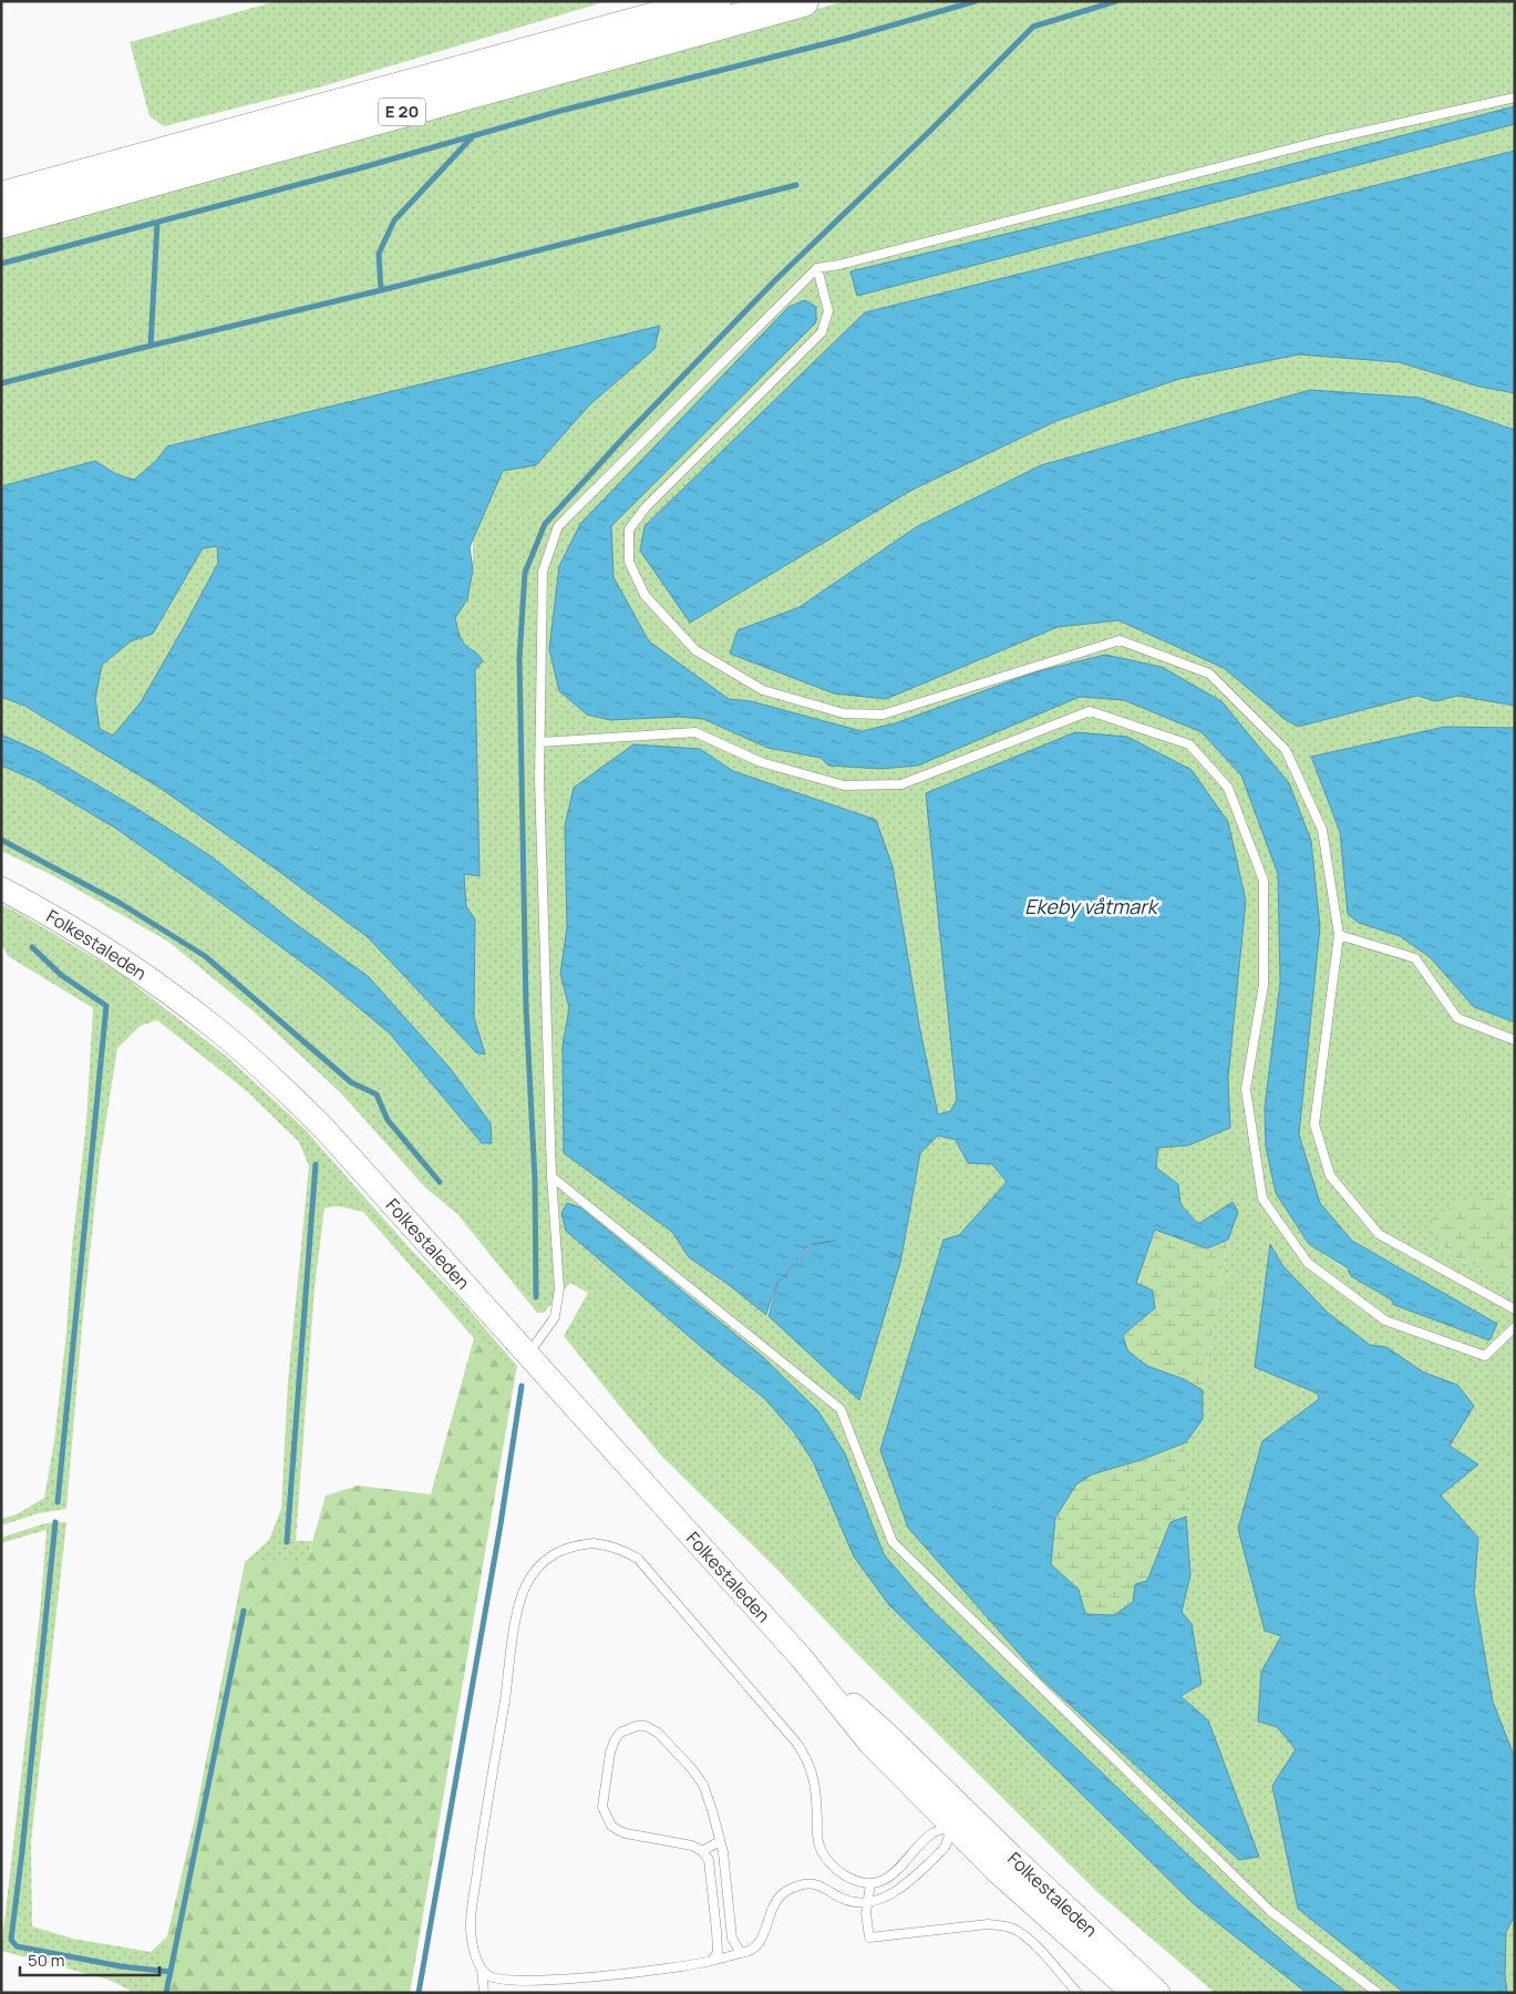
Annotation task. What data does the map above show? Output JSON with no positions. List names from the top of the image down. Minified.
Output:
{"streets":{"highway":["E 20"],"main road":["Folkestaleden"]},"water":["Ekeby våtmark"],"scale_bar":"50 m"}
